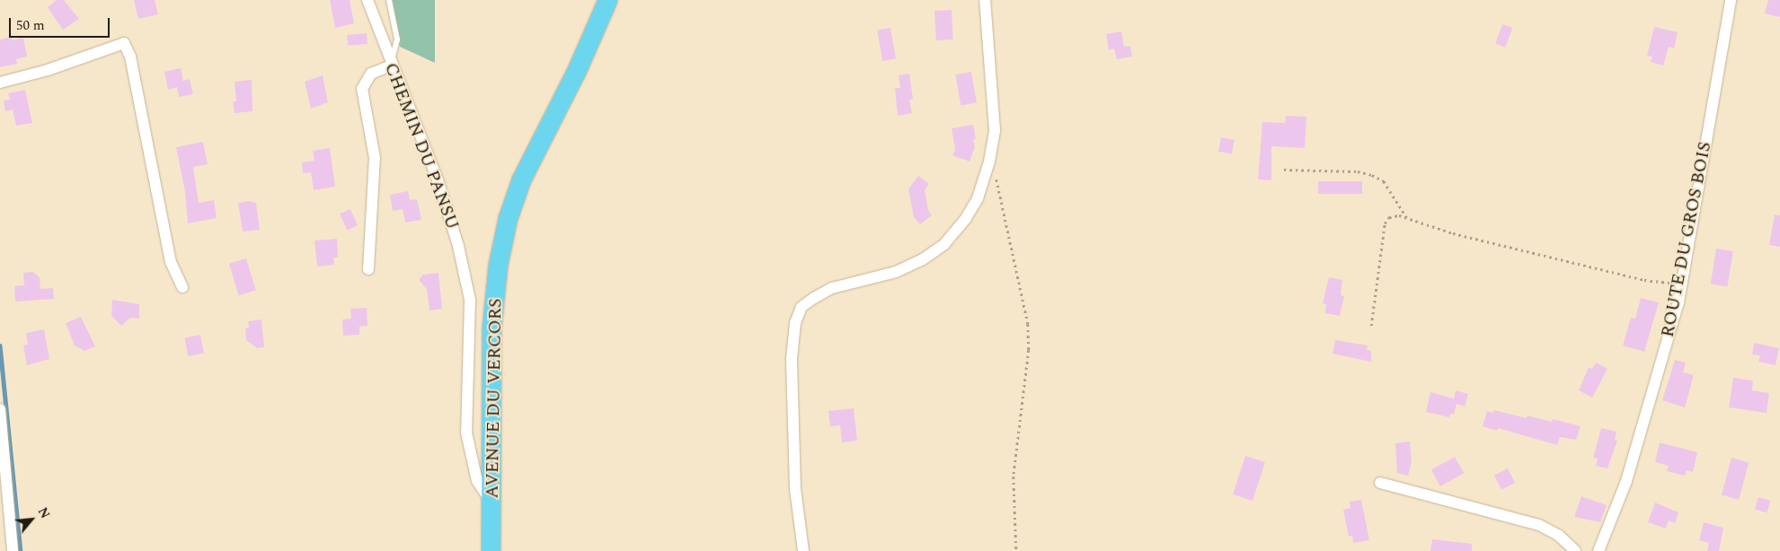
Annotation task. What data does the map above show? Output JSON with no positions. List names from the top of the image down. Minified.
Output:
{"streets":{"main road":["AVENUE DU VERCORS"],"street":["CHEMIN DU PANSU","ROUTE DU GROS BOIS"]},"crossings":[["CHEMIN DU PANSU","AVENUE DU VERCORS"]],"scale_bar":"50 m","north":"top right"}
